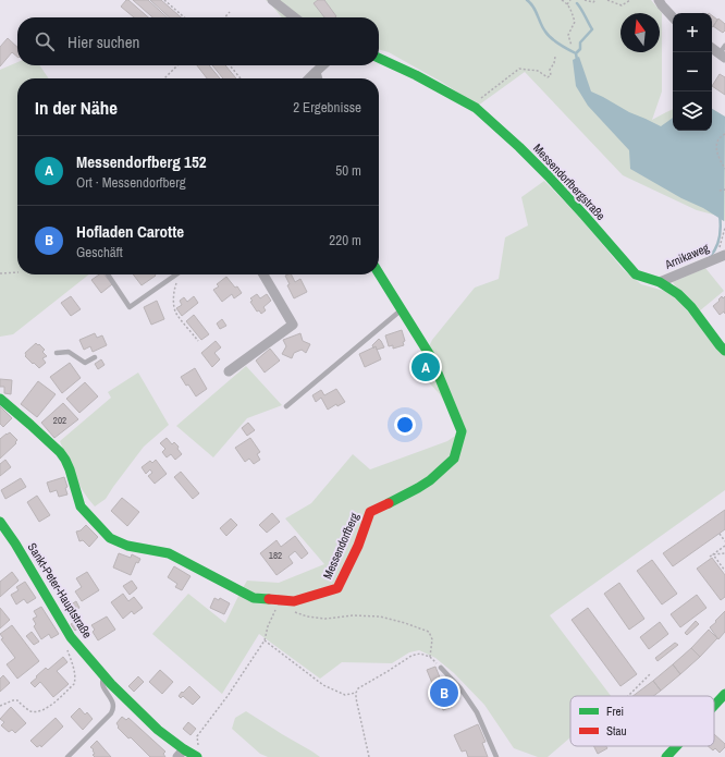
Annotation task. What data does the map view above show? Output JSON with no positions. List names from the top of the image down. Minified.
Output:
{"streets":{"street":["Messendorfbergstraße","Arnikaweg","Messendorfberg","Sankt-Peter-Hauptstraße"]},"crossings":[["Messendorfbergstraße","Arnikaweg"]],"house_numbers":["202","182"],"legend":["Frei","Stau"],"north":"top","page":{"map_buttons":["+","−"],"search":"Hier suchen","heading":["In der Nähe","2 Ergebnisse"],"list":[{"mark":"A","name":"Messendorfberg 152","note":"Ort · Messendorfberg","value":"50 m"},{"mark":"B","name":"Hofladen Carotte","note":"Geschäft","value":"220 m"}],"pins":["A","B"]}}
